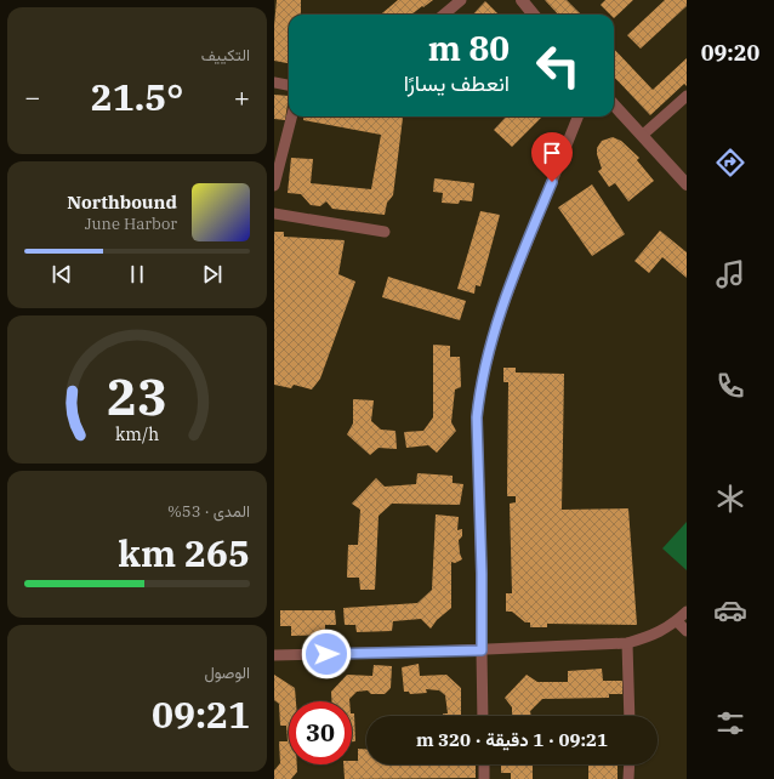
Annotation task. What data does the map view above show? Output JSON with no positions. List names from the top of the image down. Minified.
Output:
{"page":{"tabs":"09:20","tile":["التكييف",["المدى · 53%","265 km"],["الوصول","09:21"]],"turn":["80 m","انعطف يسارًا"],"heat":["−","21.5°","+"],"song":["Northbound","June Harbor"],"limit":"30","trip":"09:21 · 1 دقيقة · 320 m","gauge":["23","km/h"]}}
